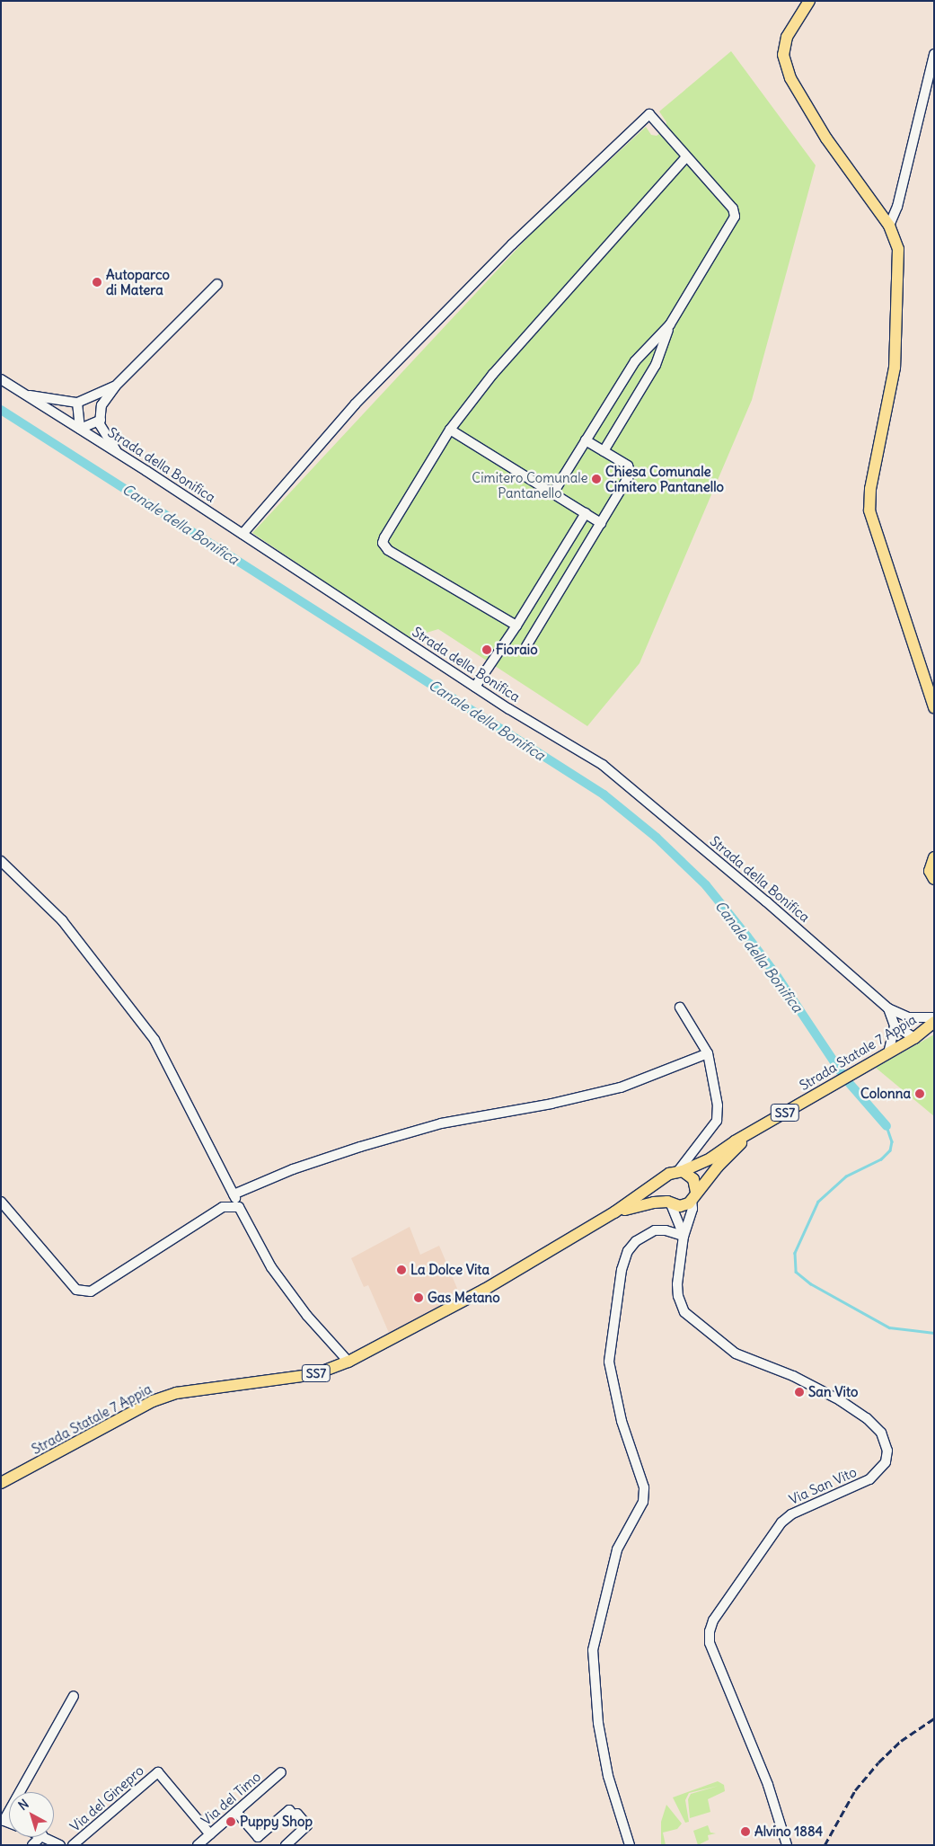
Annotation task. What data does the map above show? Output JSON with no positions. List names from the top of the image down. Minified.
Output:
{"streets":{"main road":["Strada Statale 7 Appia","SS7"],"street":["Strada della Bonifica","Via San Vito","Via del Ginepro","Via del Timo"]},"crossings":[["Strada Statale 7 Appia","Via San Vito"],["Via del Ginepro","Via del Timo"]],"water":["Canale della Bonifica"],"parks":["Cimitero Comunale Pantanello"],"places":["Autoparco di Matera","Chiesa Comunale Cimitero Pantanello","Fioraio","Colonna","La Dolce Vita","Gas Metano","San Vito","Puppy Shop","Alvino 1884"],"north":"top left"}
